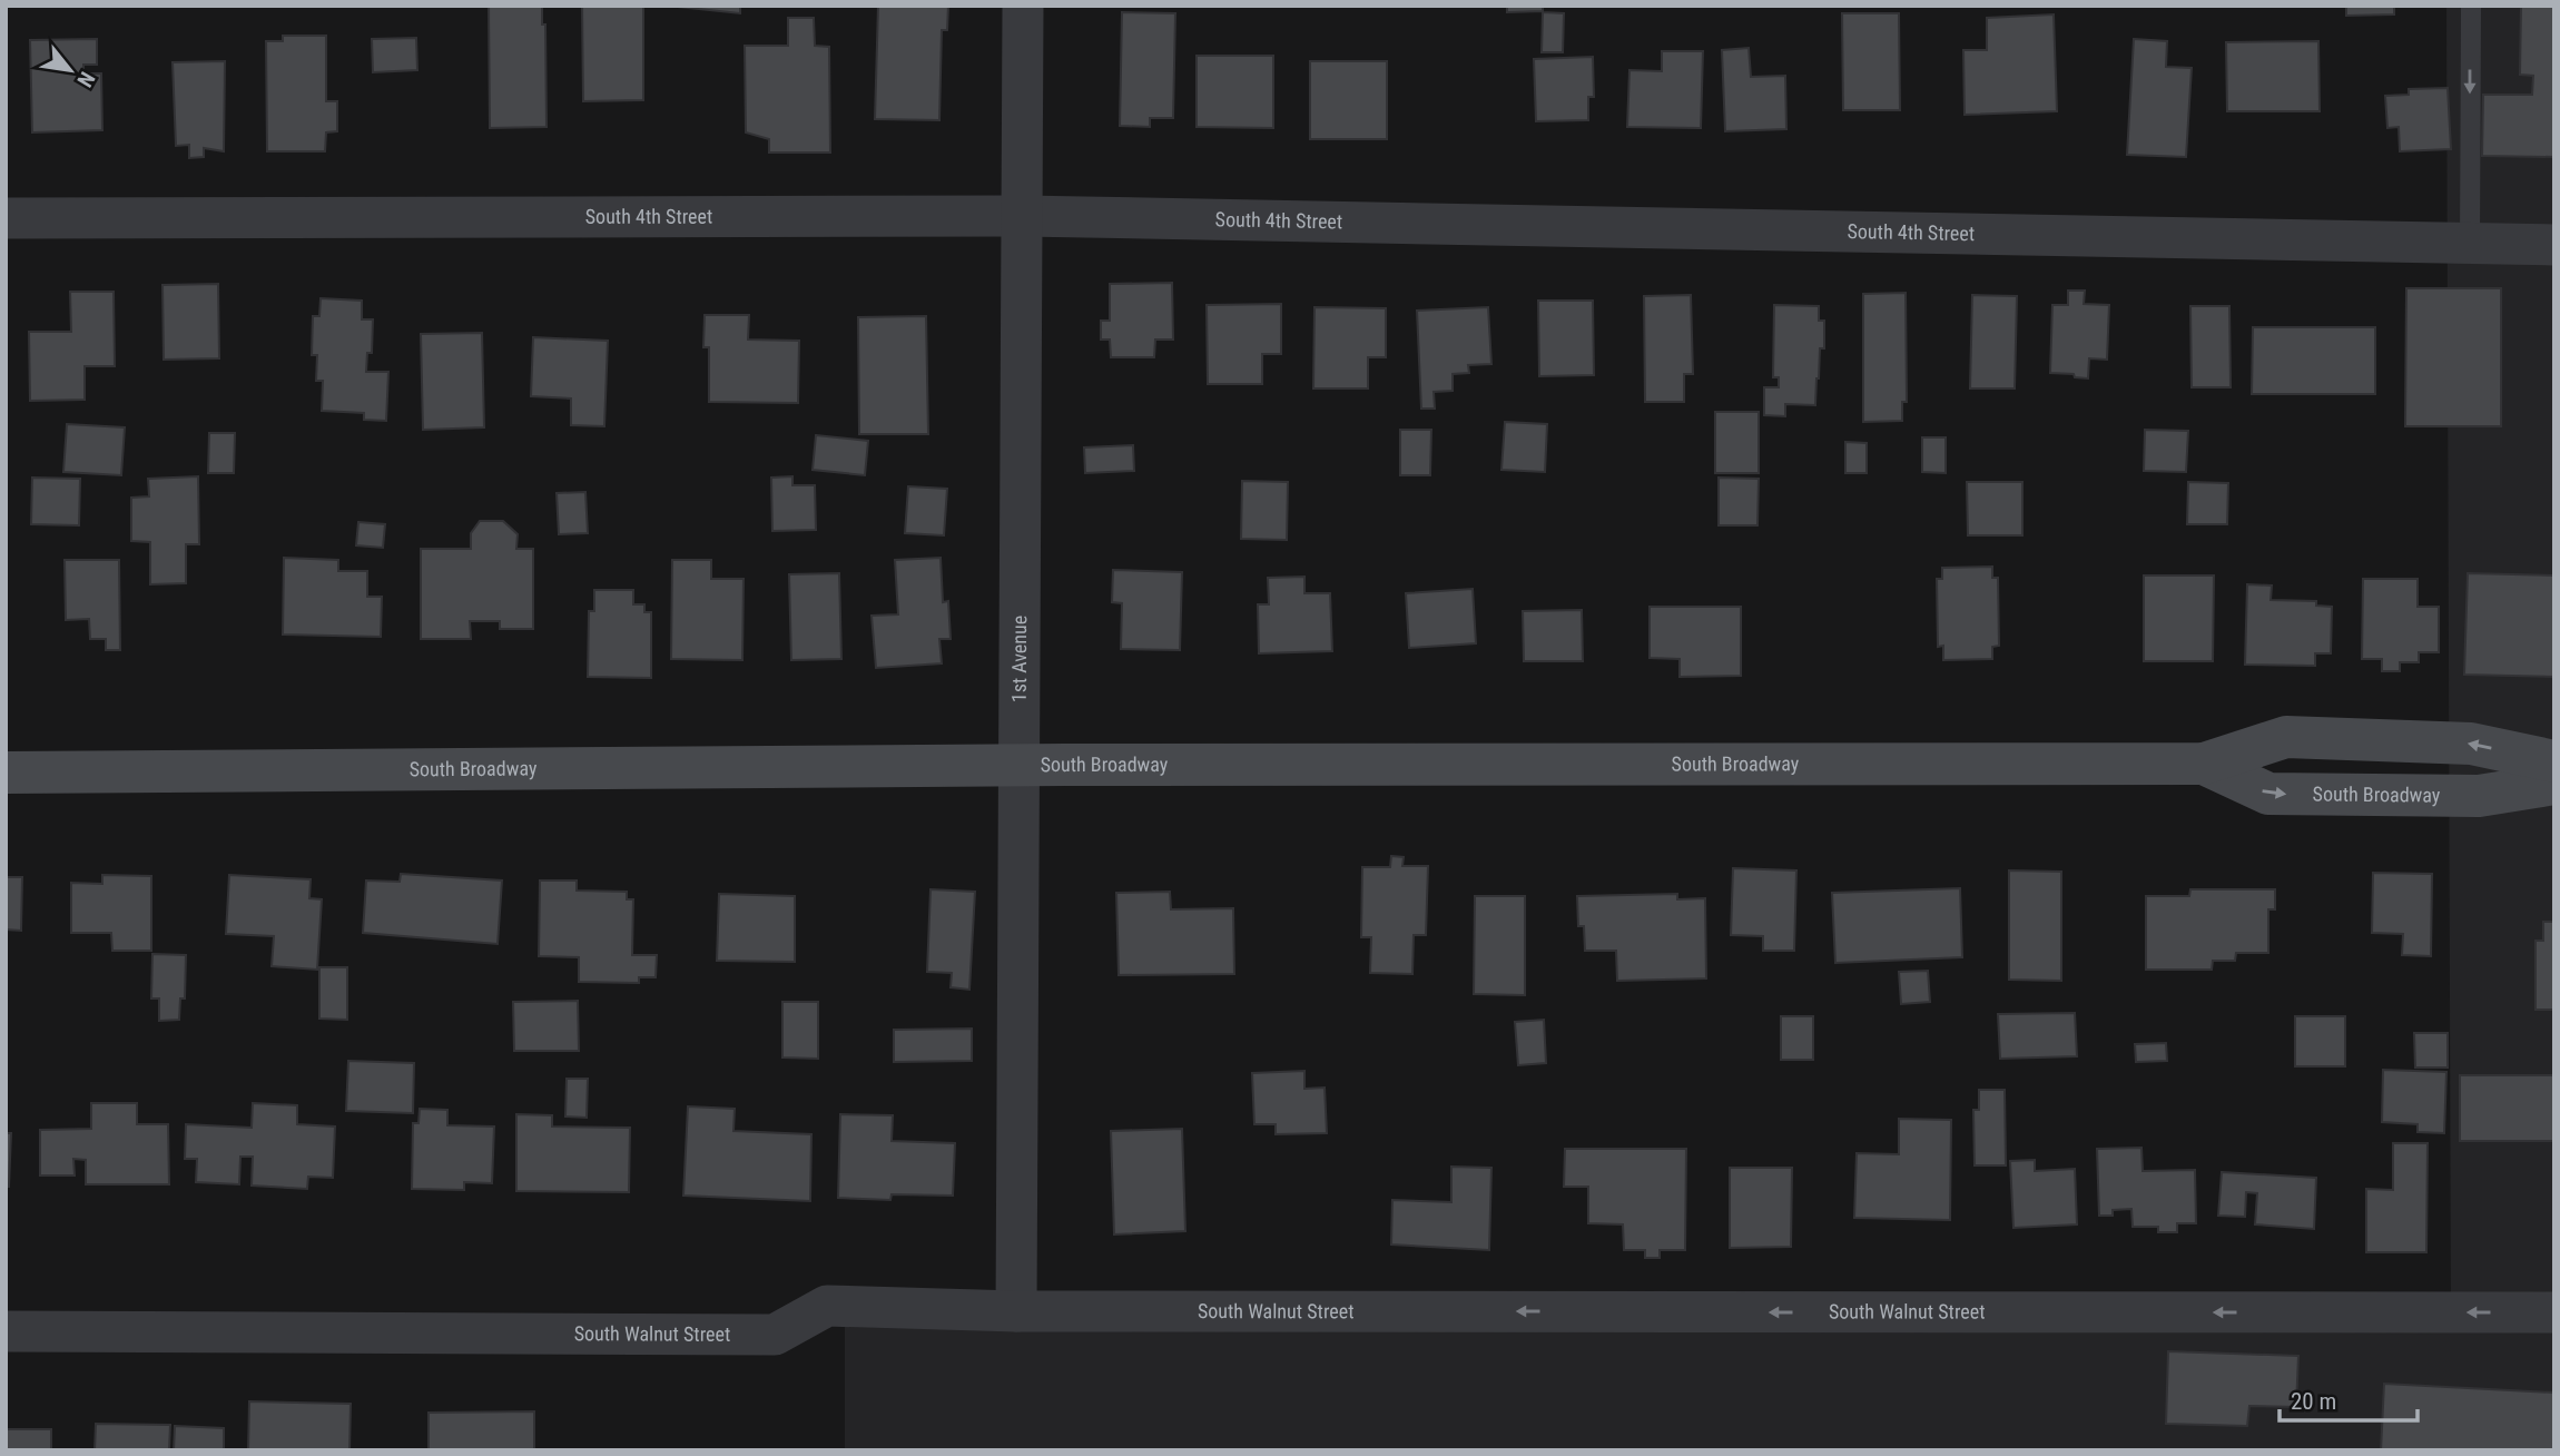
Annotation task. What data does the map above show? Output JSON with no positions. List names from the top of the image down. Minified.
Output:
{"streets":{"street":["South 4th Street","1st Avenue","South Broadway","South Walnut Street"]},"crossings":[["South 4th Street","1st Avenue"],["1st Avenue","South Broadway"],["1st Avenue","South Walnut Street"]],"one_way":["South Walnut Street"],"scale_bar":"20 m","north":"bottom right"}
